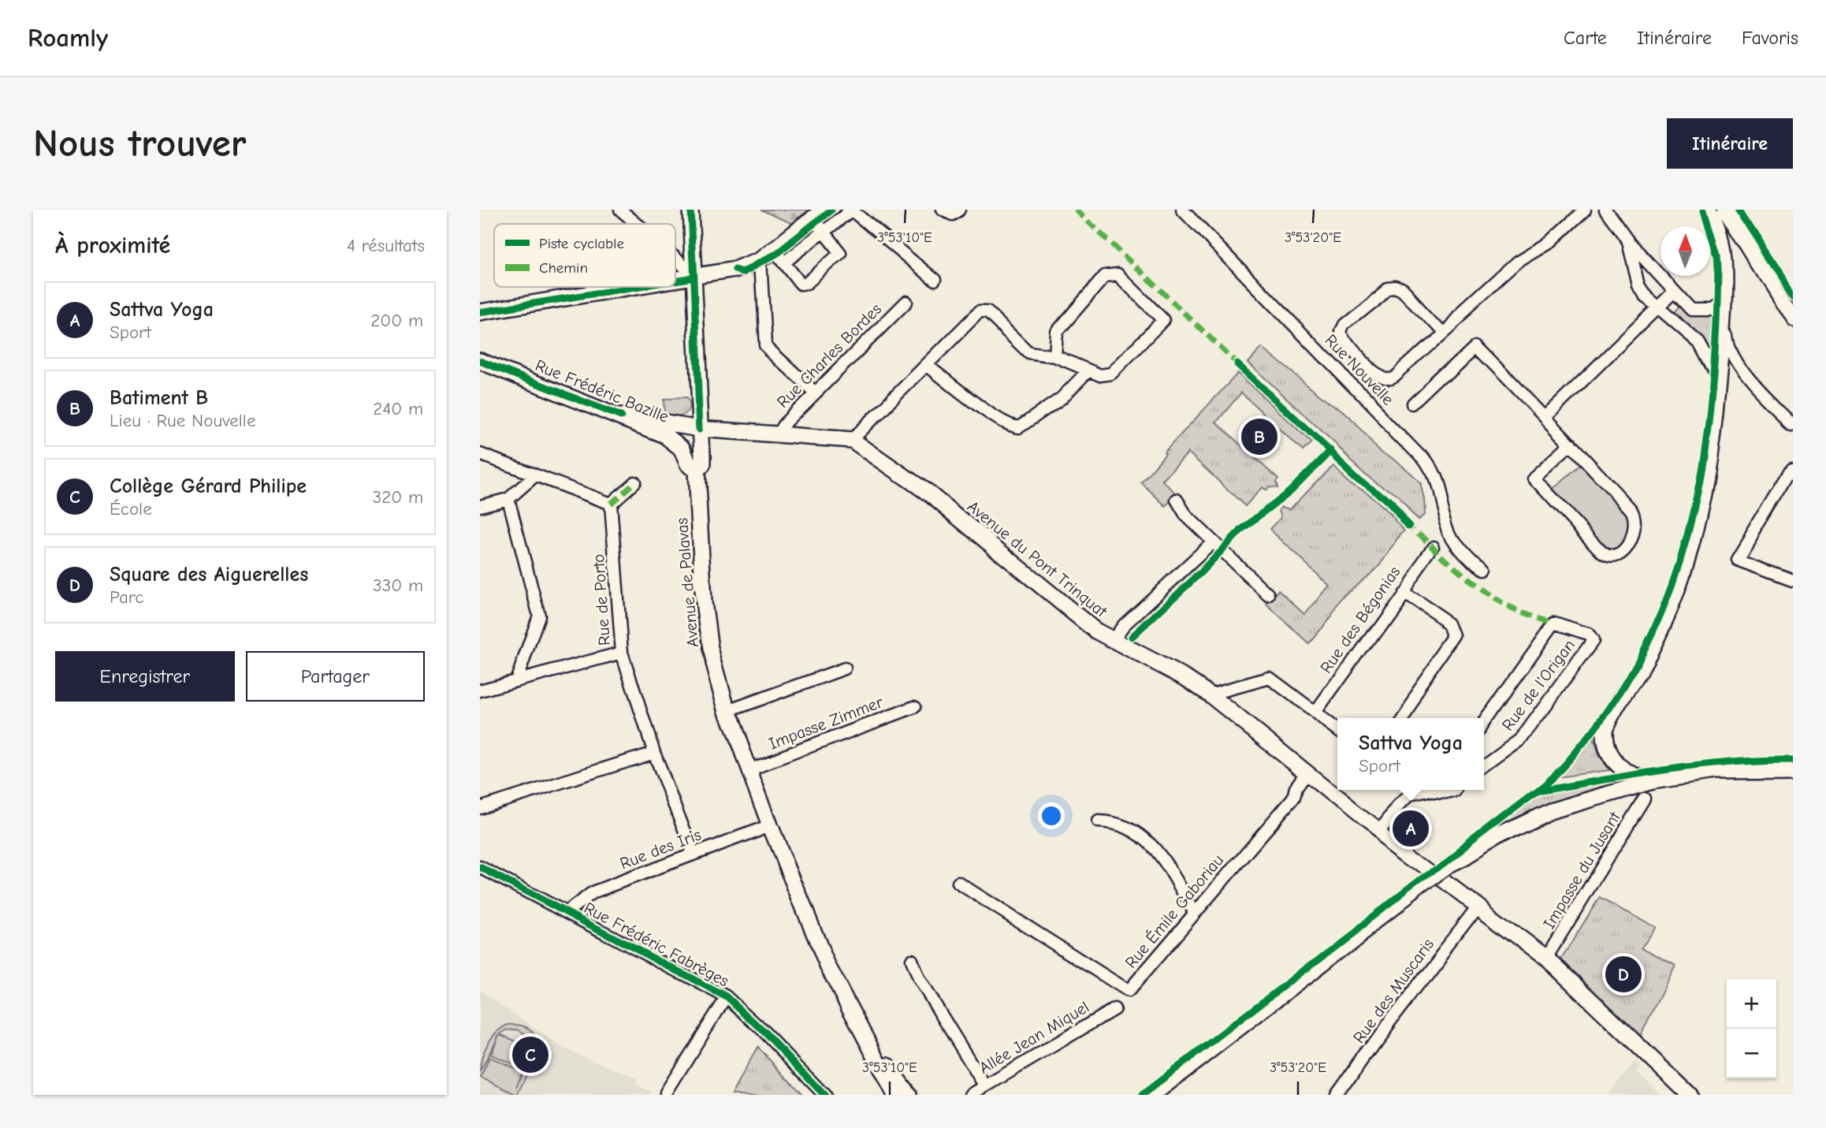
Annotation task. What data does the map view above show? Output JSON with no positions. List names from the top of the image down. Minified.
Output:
{"streets":{"main road":["Rue Frédéric Bazille","Avenue du Pont Trinquat","Avenue de Palavas"],"street":["Rue Charles Bordes","Rue Nouvelle","Rue de Porto","Rue des Bégonias","Rue de l'Origan","Impasse Zimmer","Rue des Iris","Impasse du Jusant","Rue Émile Gaboriau","Rue Frédéric Fabrèges","Rue des Muscaris","Allée Jean Miquel"]},"crossings":[["Rue Frédéric Bazille","Avenue de Palavas"],["Avenue du Pont Trinquat","Impasse du Jusant"],["Avenue du Pont Trinquat","Rue Émile Gaboriau"],["Avenue du Pont Trinquat","Rue des Muscaris"],["Avenue de Palavas","Impasse Zimmer"],["Avenue de Palavas","Rue des Iris"],["Rue de Porto","Rue des Iris"],["Rue des Iris","Rue Frédéric Fabrèges"]],"legend":["Piste cyclable","Chemin"],"north":"top","page":{"header":"Roamly","nav":["Carte","Itinéraire","Favoris"],"buttons":["Itinéraire",["Enregistrer","Partager"]],"title":"Nous trouver","heading":["À proximité","4 résultats"],"list":[{"mark":"A","name":"Sattva Yoga","note":"Sport","value":"200 m"},{"mark":"B","name":"Batiment B","note":"Lieu · Rue Nouvelle","value":"240 m"},{"mark":"C","name":"Collège Gérard Philipe","note":"École","value":"320 m"},{"mark":"D","name":"Square des Aiguerelles","note":"Parc","value":"330 m"}],"pins":["B","A","D","C"],"popup":["Sattva Yoga","Sport"],"map_buttons":["+","−"]},"coordinates":["3°53'10\"E","3°53'20\"E"]}
